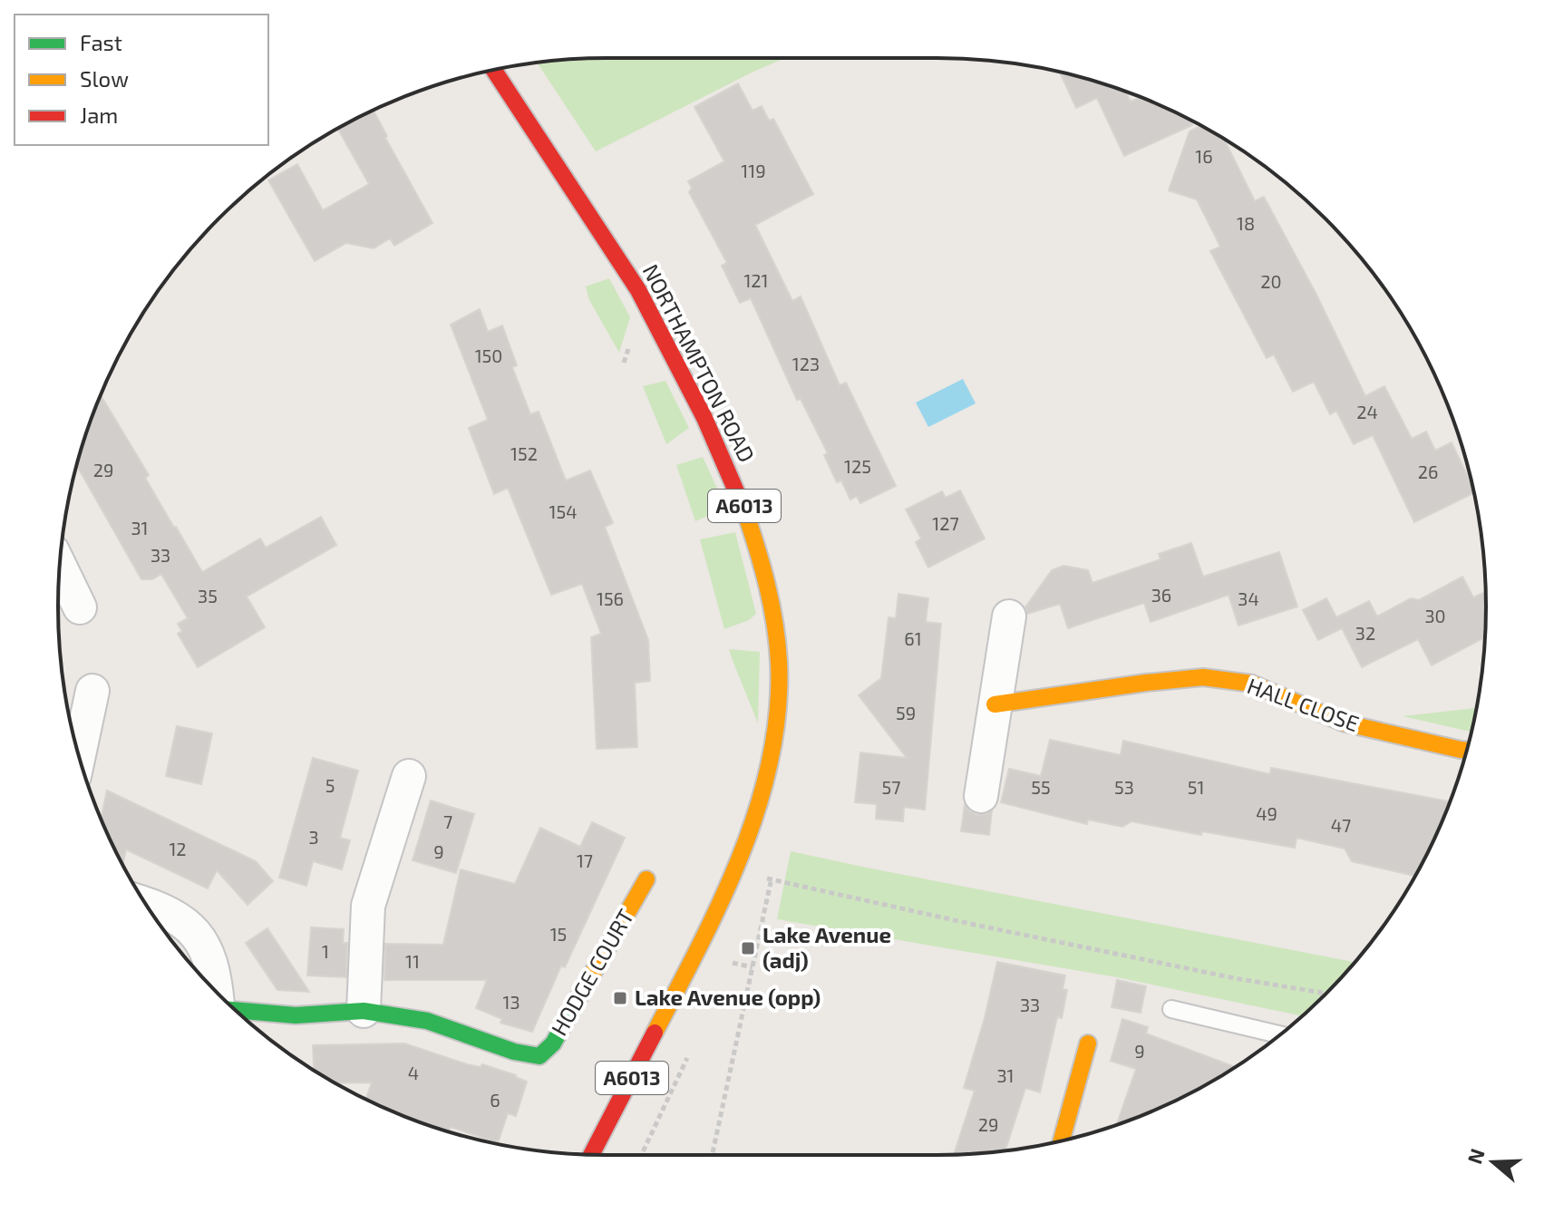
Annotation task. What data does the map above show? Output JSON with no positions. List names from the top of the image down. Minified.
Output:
{"streets":{"main road":["NORTHAMPTON ROAD","A6013","HALL CLOSE","HODGE COURT"]},"places":{"transit":["Lake Avenue (adj)","Lake Avenue (opp)"]},"house_numbers":["16","119","18","121","20","150","123","24","152","125","29","26","154","127","31","33","36","35","156","34","30","32","61","59","5","57","55","53","51","49","7","47","3","12","9","17","15","1","11","13","33","9","4","31","6","29"],"legend":["Fast","Slow","Jam"],"north":"left"}
